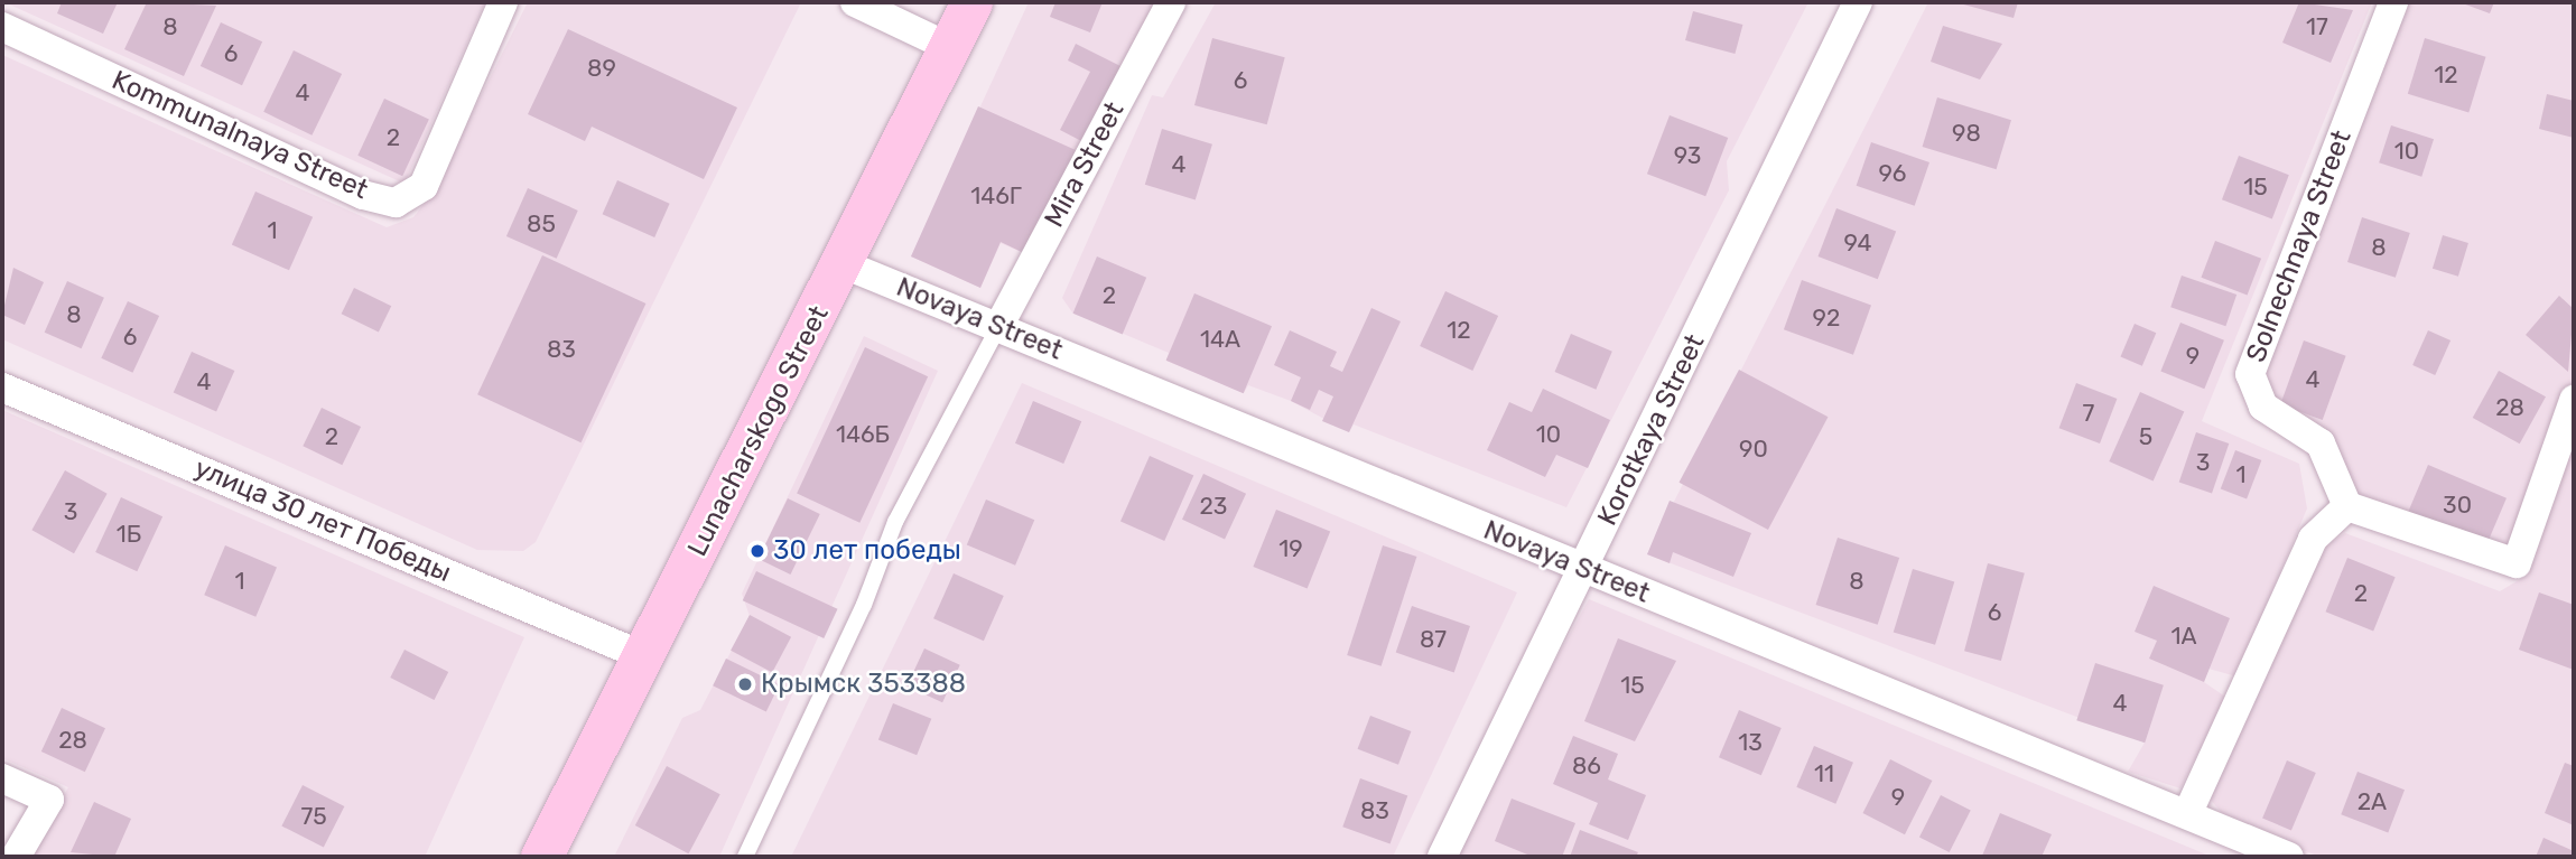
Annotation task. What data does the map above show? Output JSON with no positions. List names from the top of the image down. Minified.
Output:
{"streets":{"main road":["Lunacharskogo Street"],"street":["Kommunalnaya Street","Mira Street","Solnechnaya Street","Novaya Street","Korotkaya Street","улица 30 лет Победы"]},"crossings":[["Mira Street","Novaya Street"],["Novaya Street","Korotkaya Street"],["Novaya Street","Lunacharskogo Street"],["Lunacharskogo Street","улица 30 лет Победы"]],"places":["30 лет победы","Крымск 353388"],"house_numbers":["8","17","6","89","12","6","4","98","2","10","93","4","96","15","146Г","85","1","94","8","2","8","92","12","6","14А","83","9","4","4","28","7","146Б","10","2","5","90","3","1","30","23","3","1Б","19","1","8","2","6","1А","87","15","4","28","13","86","11","9","2А","83","75"]}
